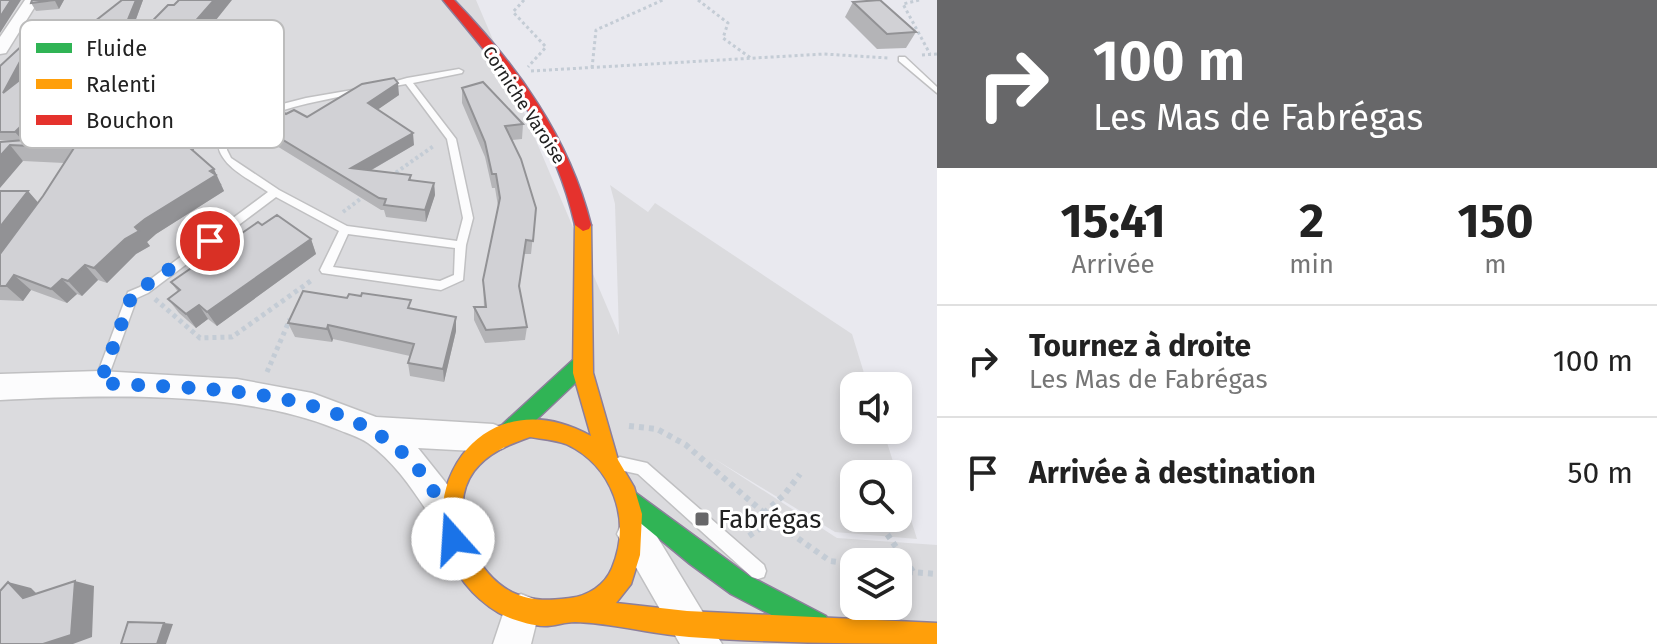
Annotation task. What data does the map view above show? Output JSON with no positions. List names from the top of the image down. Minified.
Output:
{"streets":{"street":["Corniche Varoise"]},"places":{"transit":["Fabrégas"]},"legend":["Fluide","Ralenti","Bouchon"],"page":{"turn":["100 m","Les Mas de Fabrégas"],"eta":["15:41","Arrivée","2","min","150","m"],"list":[{"name":"Tournez à droite","note":"Les Mas de Fabrégas","value":"100 m"},{"name":"Arrivée à destination","value":"50 m"}]}}
